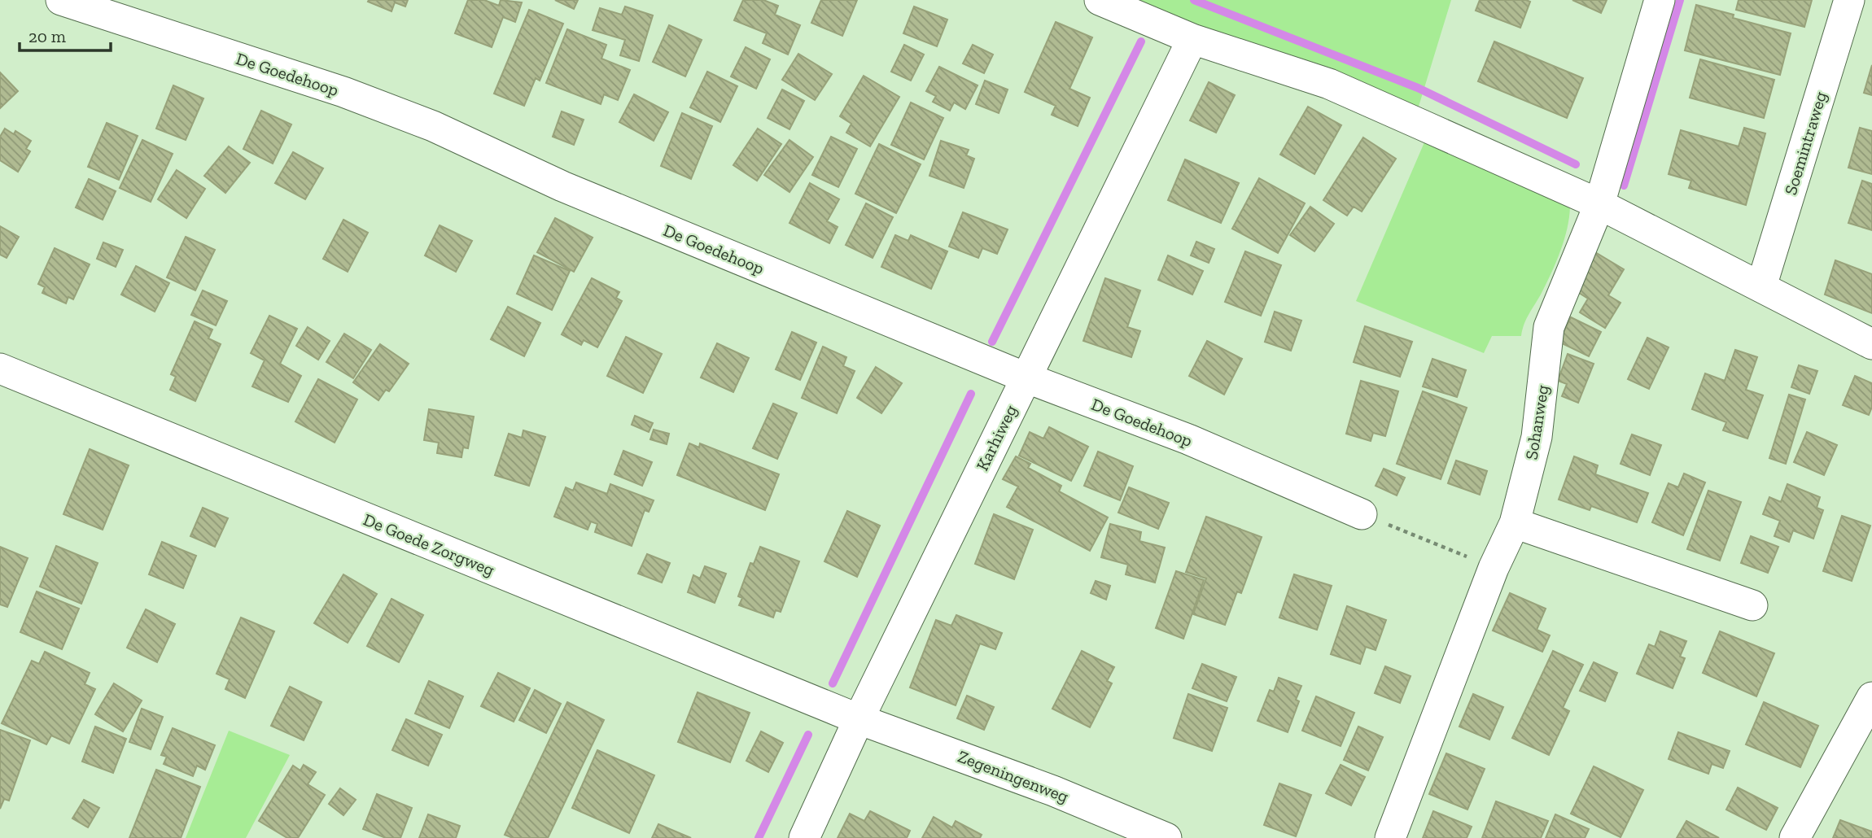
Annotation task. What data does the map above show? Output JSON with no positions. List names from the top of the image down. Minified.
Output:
{"streets":{"street":["De Goedehoop","Soemintraweg","Sohanweg","Karhiweg","De Goede Zorgweg","Zegeningenweg"]},"crossings":[["De Goedehoop","Karhiweg"],["Karhiweg","De Goede Zorgweg"],["Karhiweg","Zegeningenweg"],["De Goede Zorgweg","Zegeningenweg"]],"scale_bar":"20 m"}
